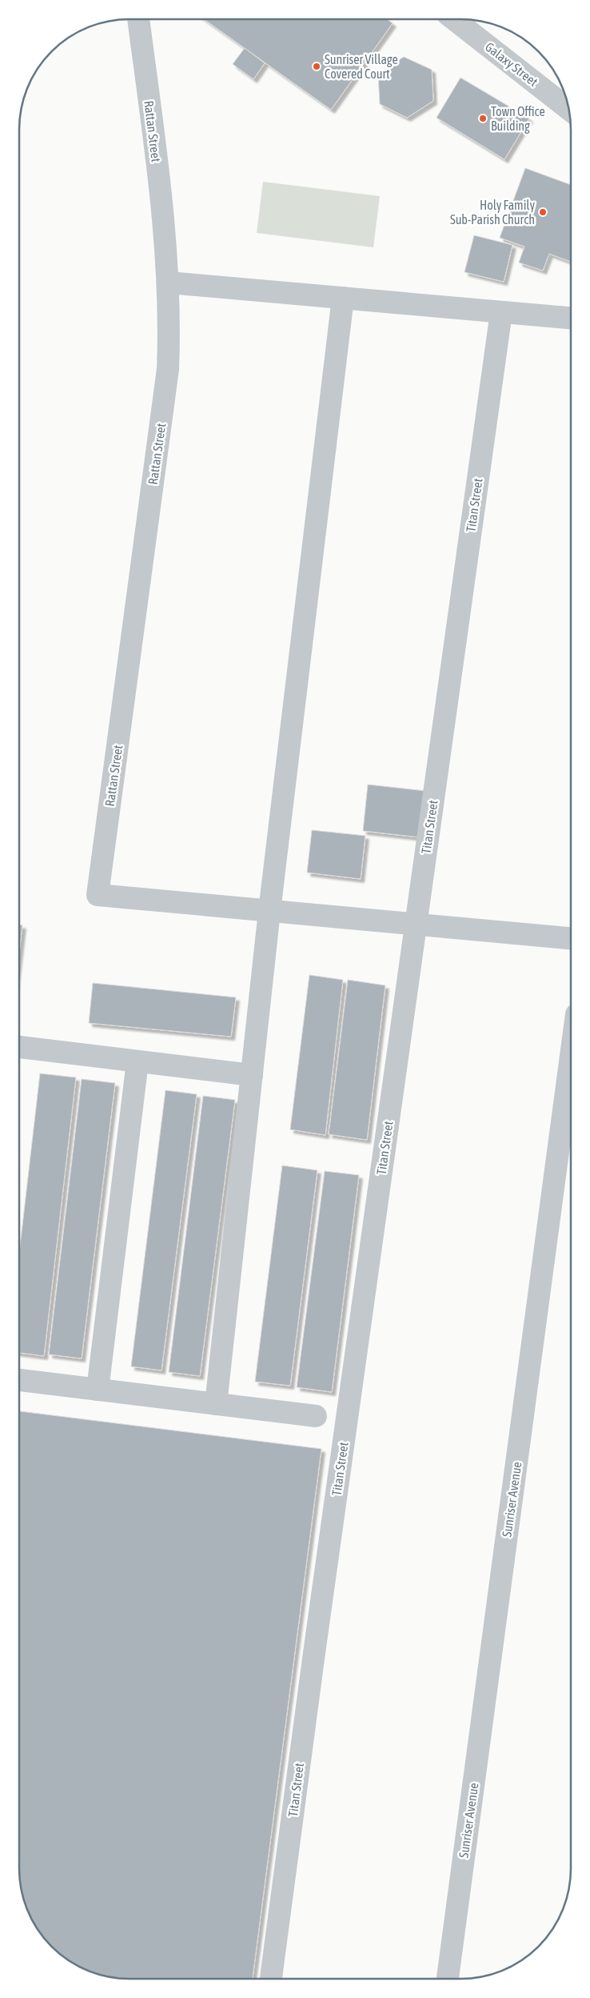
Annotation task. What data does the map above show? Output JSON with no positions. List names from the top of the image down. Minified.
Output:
{"streets":{"street":["Galaxy Street","Rattan Street","Titan Street","Sunriser Avenue"]},"places":["Sunriser Village Covered Court","Town Office Building","Holy Family Sub-Parish Church"]}
